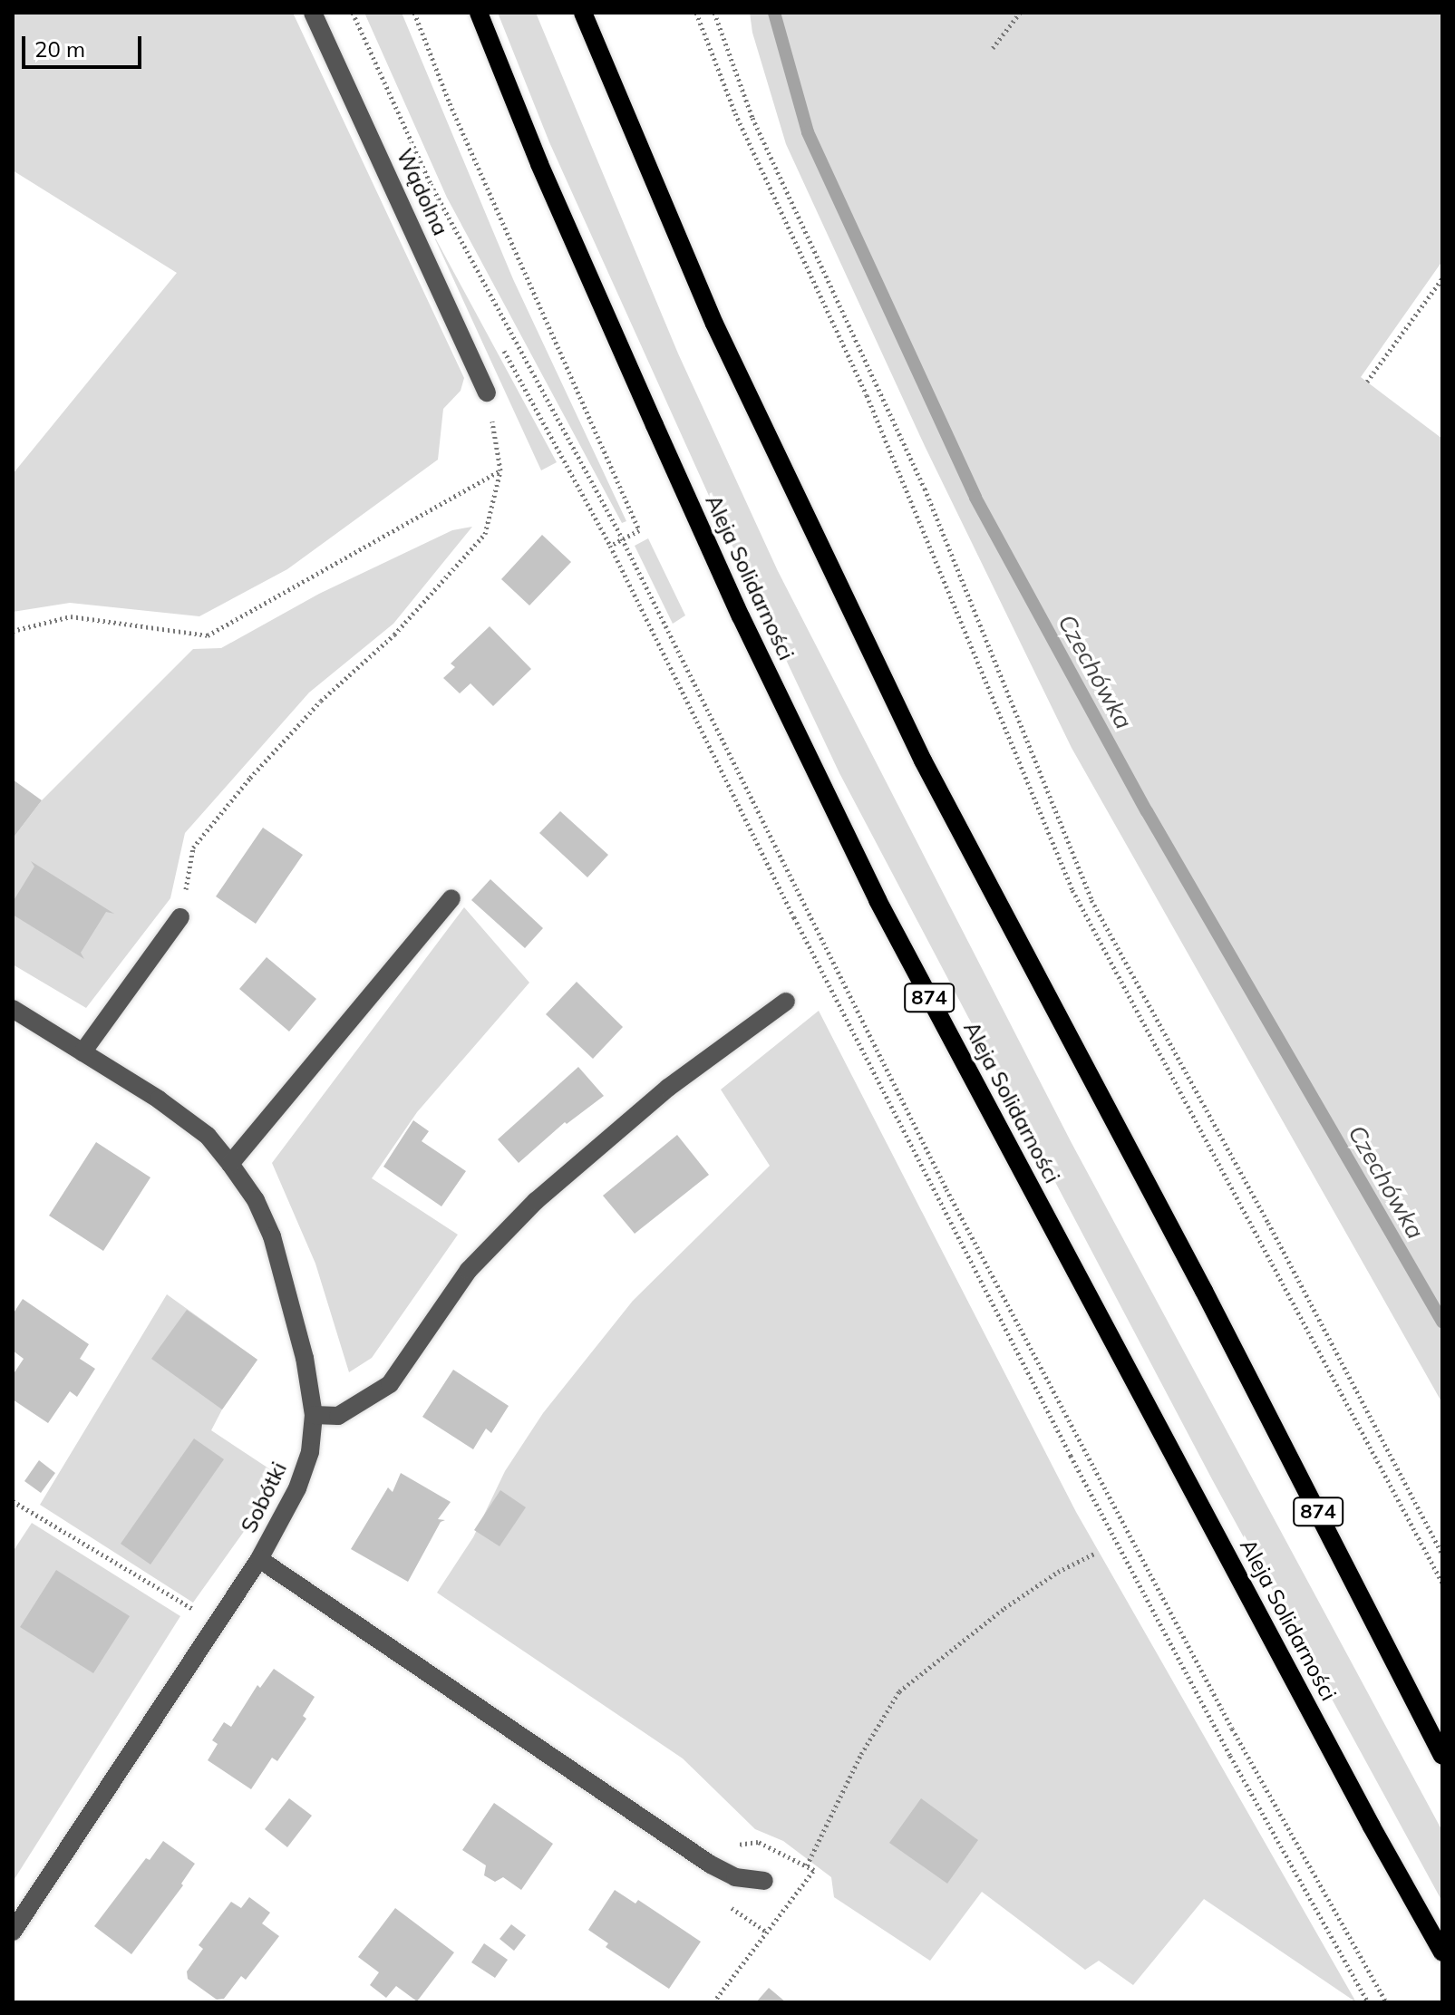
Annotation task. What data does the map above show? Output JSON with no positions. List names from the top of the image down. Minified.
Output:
{"streets":{"main road":["Aleja Solidarności","874"],"street":["Wądolna","Sobótki"]},"water":["Czechówka"],"scale_bar":"20 m"}
